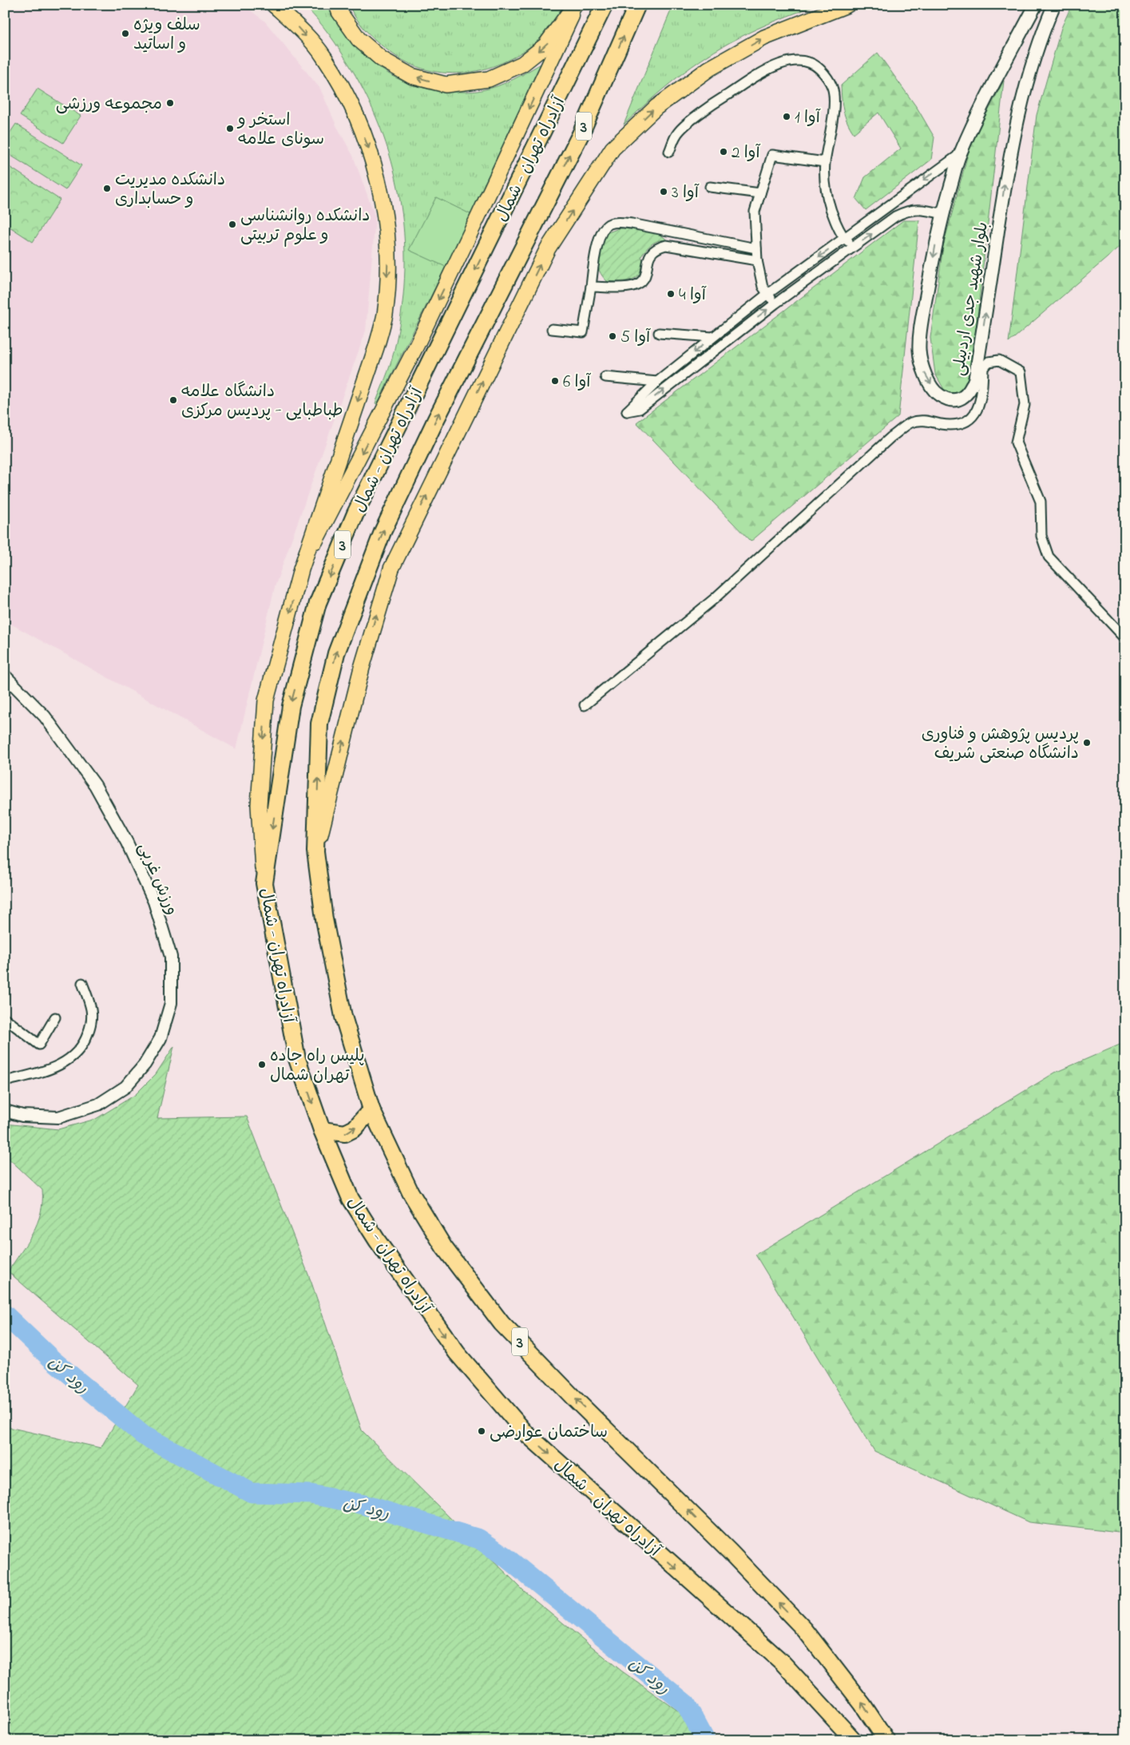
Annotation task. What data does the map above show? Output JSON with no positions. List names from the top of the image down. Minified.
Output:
{"streets":{"highway":["3","آزادراه تهران - شمال"],"main road":["بلوار شهید جدی اردبیلی"],"street":["ورزش غربی"]},"water":["رود کن"],"places":["سلف ویژه و اساتید","مجموعه ورزشی","آوا 1","استخر و سونای علامه","آوا 2","دانشکده مدیریت و حسابداری","آوا 3","دانشکده روانشناسی و علوم تربیتی","آوا 4","آوا 5","آوا 6","دانشگاه علامه طباطبایی - پردیس مرکزی","پردیس پژوهش و فناوری دانشگاه صنعتی شریف","پلیس راه جاده تهران شمال","ساختمان عوارضی"]}
